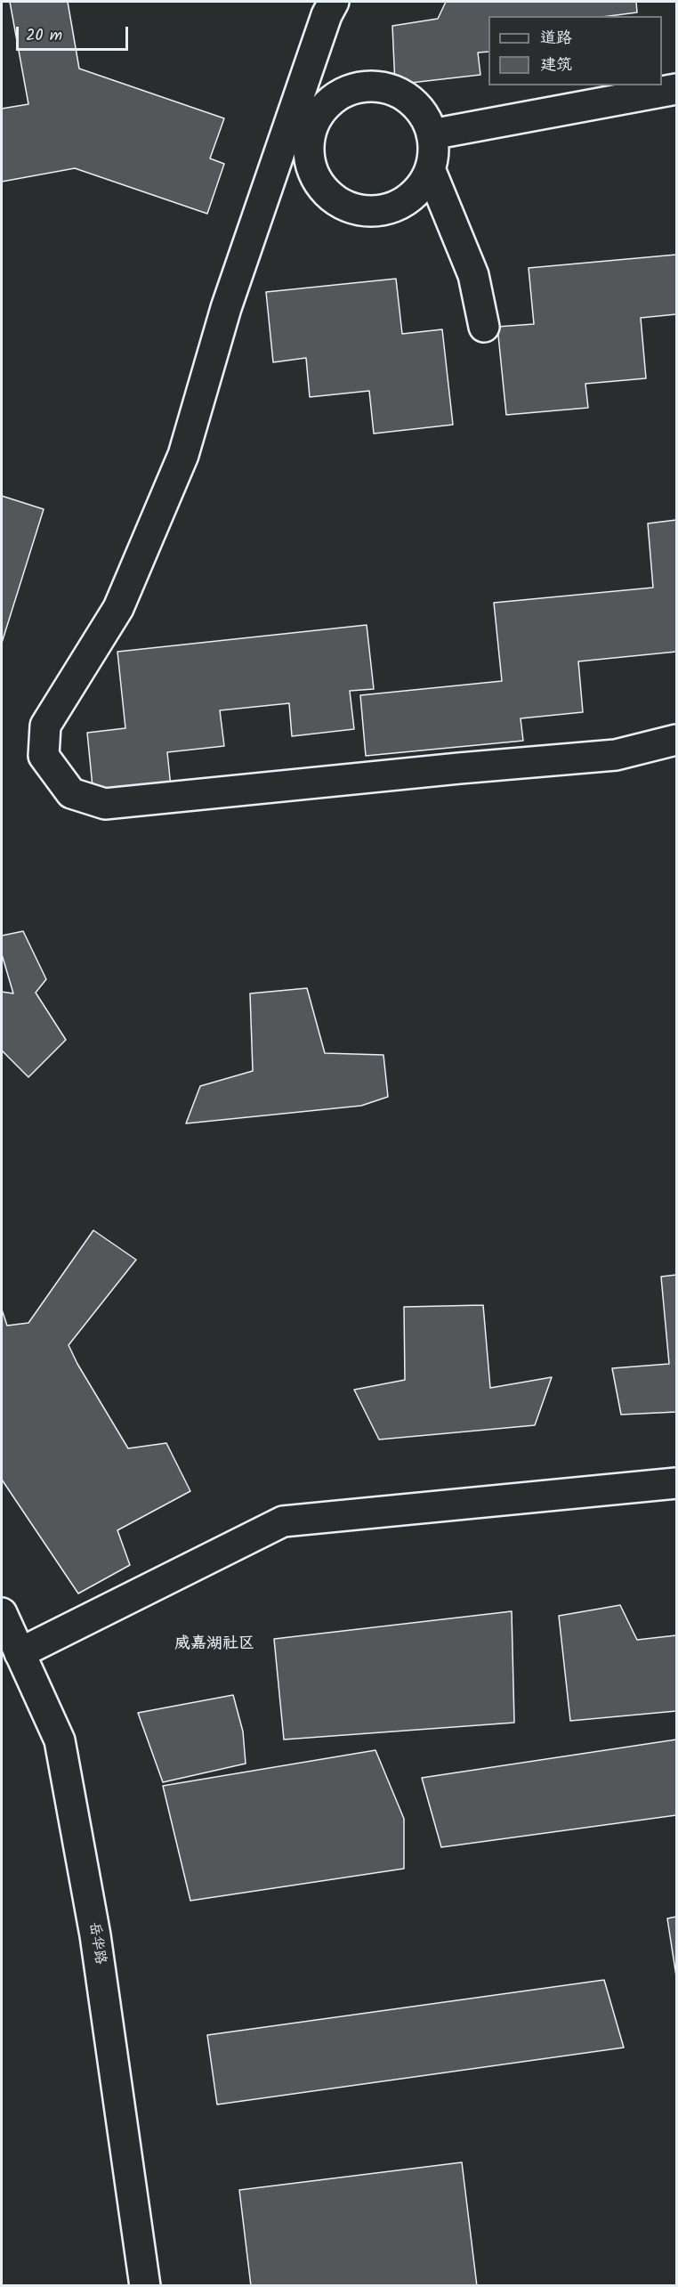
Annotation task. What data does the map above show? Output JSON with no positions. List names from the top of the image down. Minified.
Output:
{"streets":{"street":["岳华路"]},"districts":["威嘉湖社区"],"legend":["道路","建筑"],"scale_bar":"20 m"}
